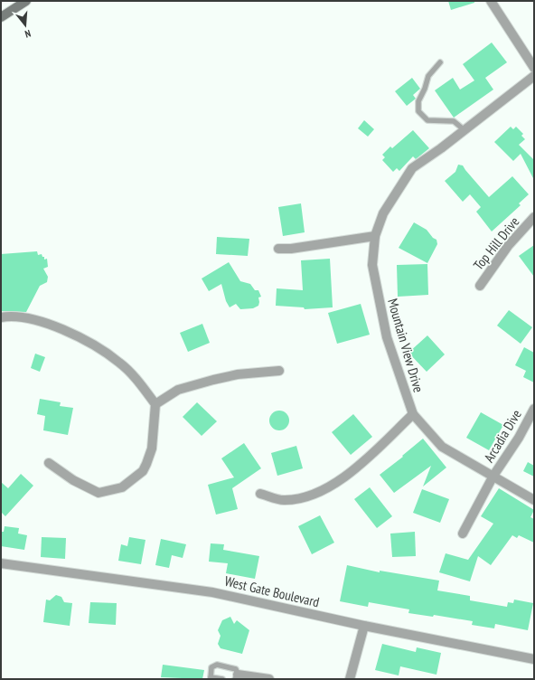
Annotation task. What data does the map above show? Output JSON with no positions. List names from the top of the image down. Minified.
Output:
{"streets":{"street":["Top Hill Drive","Mountain View Drive","Arcadia Dive","West Gate Boulevard"]},"crossings":[["Mountain View Drive","Arcadia Dive"]],"north":"bottom"}
